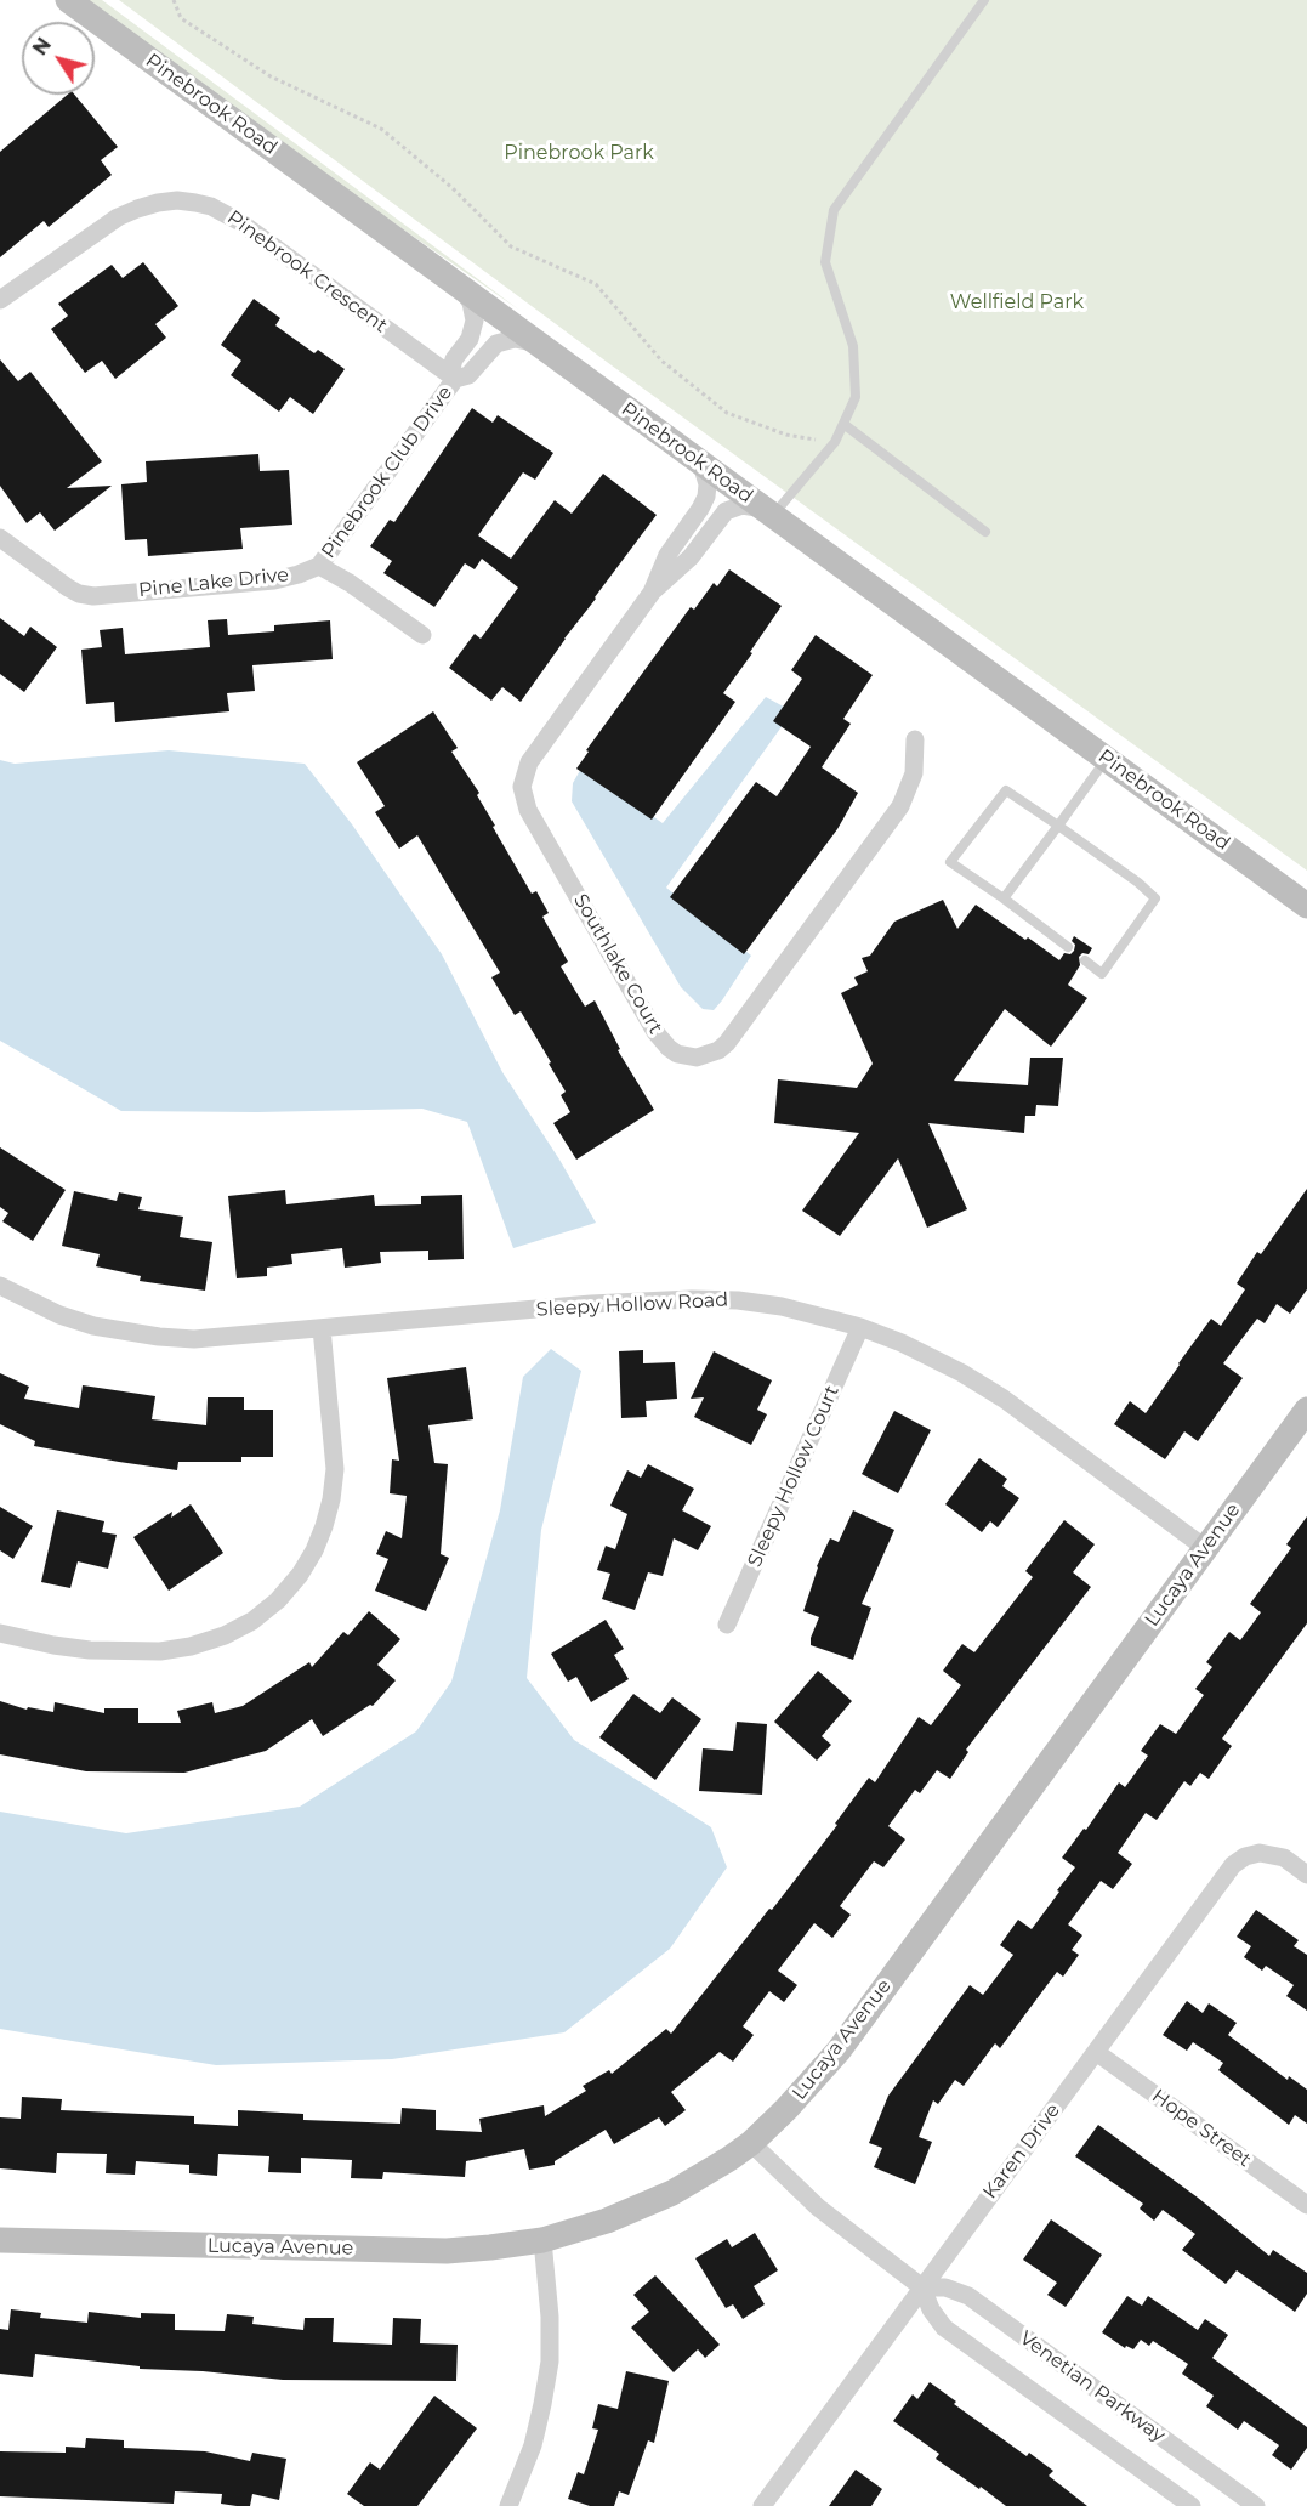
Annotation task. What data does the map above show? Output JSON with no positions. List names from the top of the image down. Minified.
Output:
{"streets":{"street":["Pinebrook Road","Pinebrook Crescent","Pinebrook Club Drive","Pine Lake Drive","Southlake Court","Sleepy Hollow Road","Sleepy Hollow Court","Lucaya Avenue","Hope Street","Karen Drive","Venetian Parkway"]},"crossings":[["Pinebrook Road","Pinebrook Club Drive"],["Pinebrook Road","Southlake Court"],["Pinebrook Crescent","Pinebrook Club Drive"],["Pinebrook Club Drive","Pine Lake Drive"],["Sleepy Hollow Road","Sleepy Hollow Court"],["Sleepy Hollow Road","Lucaya Avenue"],["Lucaya Avenue","Venetian Parkway"],["Hope Street","Karen Drive"],["Karen Drive","Venetian Parkway"]],"parks":["Pinebrook Park","Wellfield Park"],"north":"top left"}
